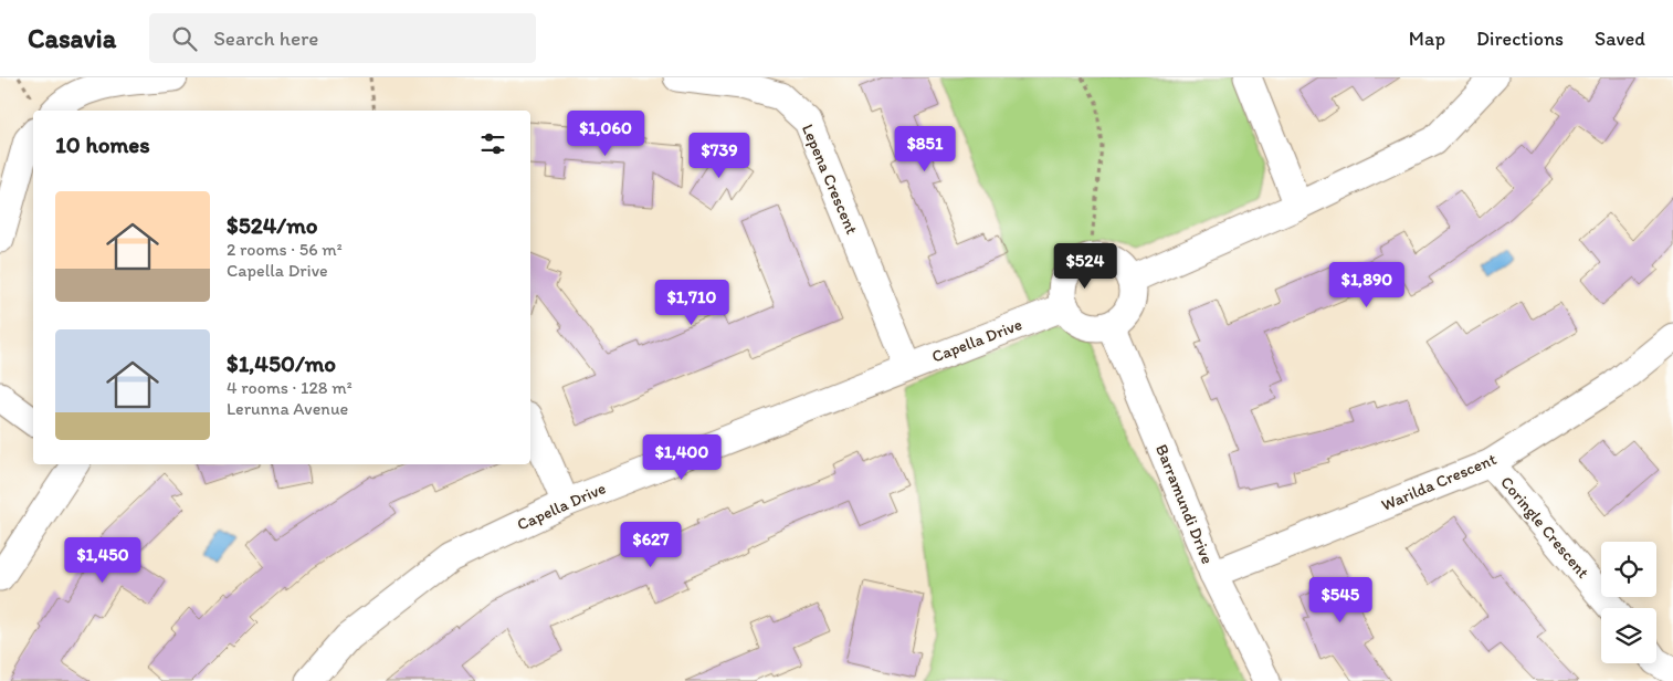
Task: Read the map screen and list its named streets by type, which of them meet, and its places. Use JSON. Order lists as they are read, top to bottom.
{
  "streets": {
    "street": [
      "Lepena Crescent",
      "Capella Drive",
      "Warilda Crescent",
      "Barramundi Drive",
      "Coringle Crescent"
    ]
  },
  "crossings": [
    ["Lepena Crescent", "Capella Drive"],
    ["Capella Drive", "Barramundi Drive"],
    ["Warilda Crescent", "Barramundi Drive"],
    ["Warilda Crescent", "Coringle Crescent"]
  ],
  "page": {
    "header": "Casavia",
    "search": "Search here",
    "nav": ["Map", "Directions", "Saved"],
    "price": [
      "$1,060",
      "$851",
      "$739",
      "$524",
      "$1,890",
      "$1,710",
      "$1,400",
      "$627",
      "$1,450",
      "$545"
    ],
    "heading": "10 homes",
    "list": [
      {
        "name": "$524/mo",
        "note": "2 rooms · 56 m² · Capella Drive"
      },
      {
        "name": "$1,450/mo",
        "note": "4 rooms · 128 m² · Lerunna Avenue"
      }
    ]
  }
}
